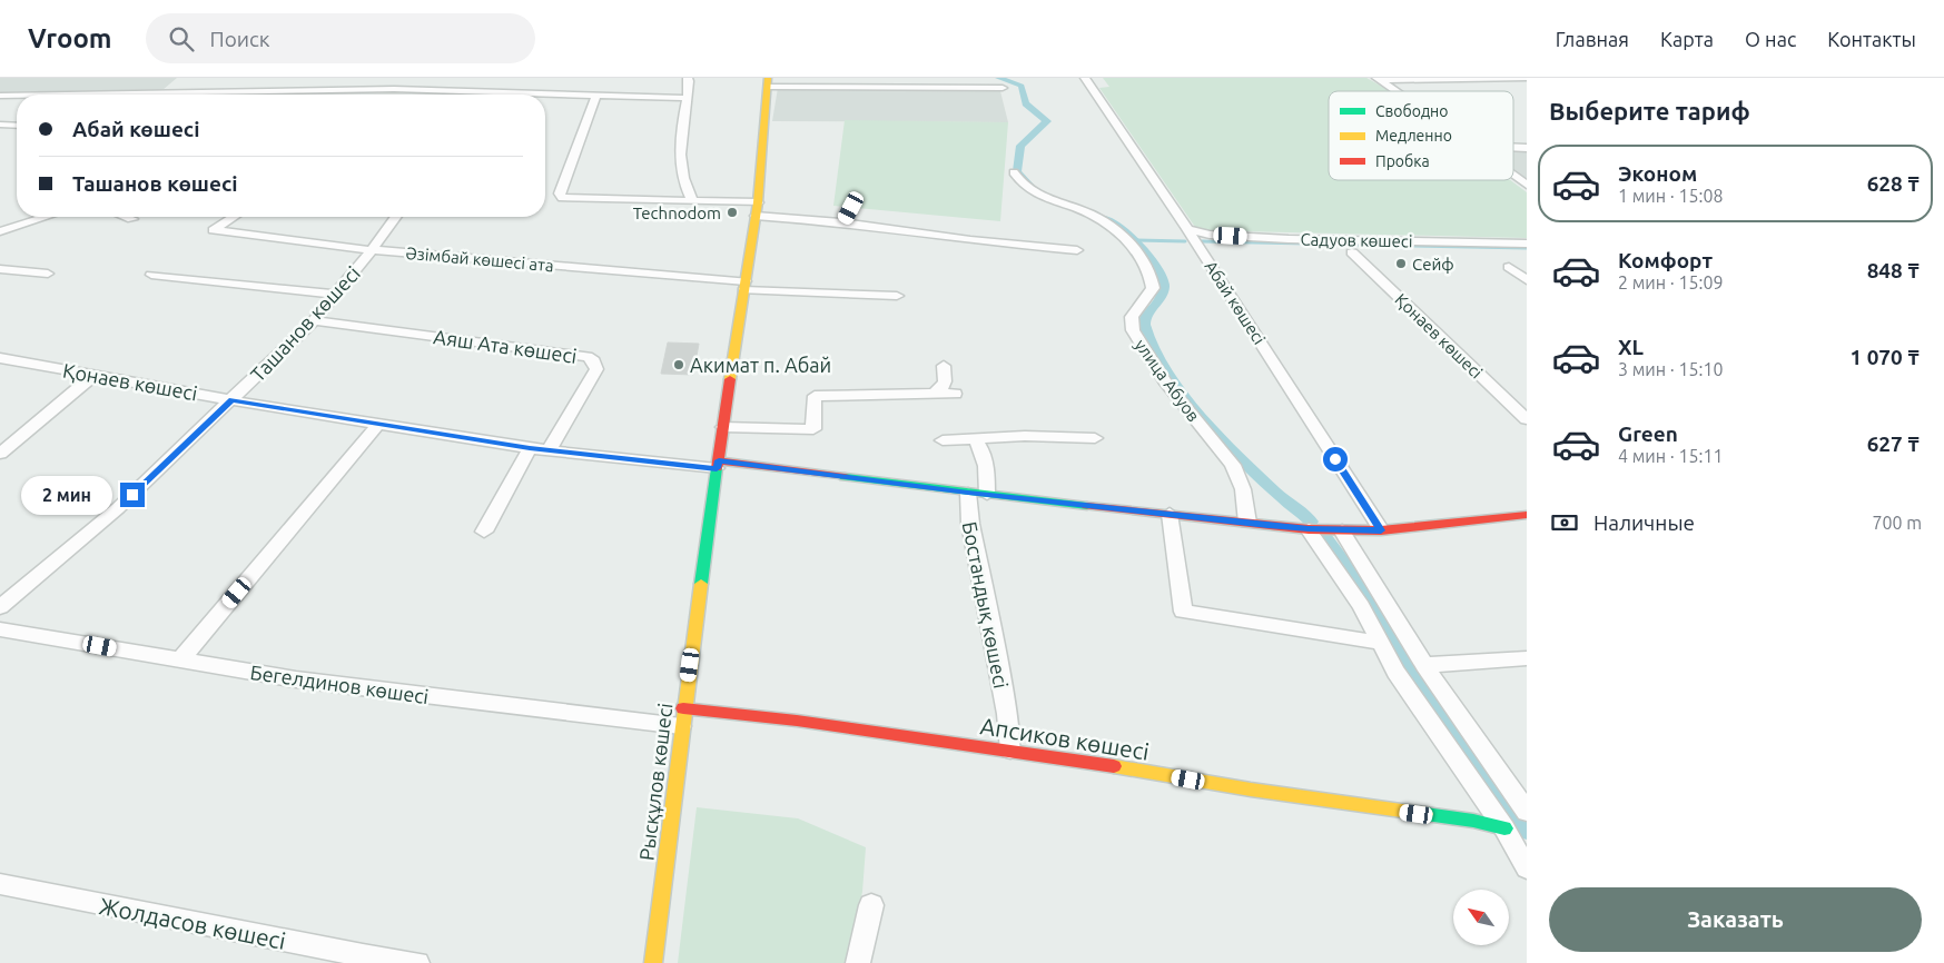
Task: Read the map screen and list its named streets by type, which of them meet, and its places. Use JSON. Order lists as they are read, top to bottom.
{
  "streets": {
    "main road": ["Қонаев көшесі", "Апсиков көшесі", "Рысқұлов көшесі"],
    "street": [
      "Садуов көшесі",
      "Әзімбай көшесі ата",
      "Абай көшесі",
      "Ташанов көшесі",
      "Аяш Ата көшесі",
      "улица Абуов",
      "Бостандық көшесі",
      "Бегелдинов көшесі",
      "Жолдасов көшесі"
    ]
  },
  "crossings": [
    ["Садуов көшесі", "Абай көшесі"],
    ["Әзімбай көшесі ата", "Ташанов көшесі"],
    ["Әзімбай көшесі ата", "Рысқұлов көшесі"],
    ["Абай көшесі", "Қонаев көшесі"],
    ["Ташанов көшесі", "Қонаев көшесі"],
    ["Ташанов көшесі", "Аяш Ата көшесі"],
    ["Қонаев көшесі", "Аяш Ата көшесі"],
    ["Қонаев көшесі", "улица Абуов"],
    ["Қонаев көшесі", "Бостандық көшесі"],
    ["Қонаев көшесі", "Рысқұлов көшесі"],
    ["Бостандық көшесі", "Апсиков көшесі"],
    ["Бегелдинов көшесі", "Апсиков көшесі"],
    ["Бегелдинов көшесі", "Рысқұлов көшесі"],
    ["Апсиков көшесі", "Рысқұлов көшесі"]
  ],
  "places": ["Technodom", "Сейф", "Акимат п. Абай"],
  "legend": ["Свободно", "Медленно", "Пробка"],
  "north": "top left",
  "page": {
    "header": "Vroom",
    "search": "Поиск",
    "nav": [
      "Главная",
      "Карта",
      "О нас",
      "Контакты"
    ],
    "heading": "Выберите тариф",
    "banner": ["Абай көшесі", "Ташанов көшесі"],
    "list": [
      {
        "name": "Эконом",
        "note": "1 мин · 15:08",
        "value": "628 ₸"
      },
      {
        "name": "Комфорт",
        "note": "2 мин · 15:09",
        "value": "848 ₸"
      },
      {
        "name": "XL",
        "note": "3 мин · 15:10",
        "value": "1 070 ₸"
      },
      {
        "name": "Green",
        "note": "4 мин · 15:11",
        "value": "627 ₸"
      }
    ],
    "bubble": "2 мин",
    "pay": ["Наличные", "700 m"],
    "buttons": "Заказать"
  }
}
